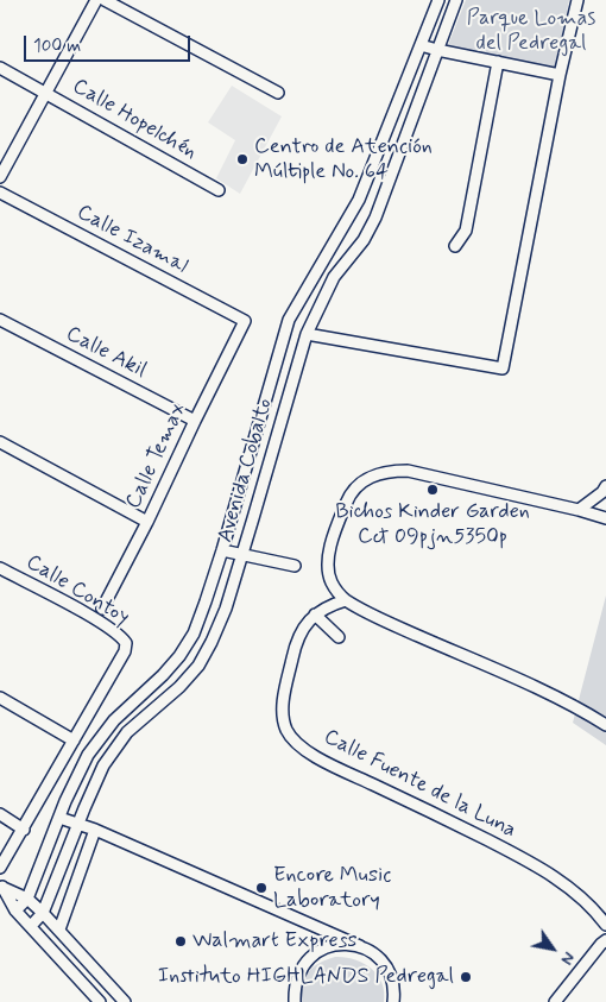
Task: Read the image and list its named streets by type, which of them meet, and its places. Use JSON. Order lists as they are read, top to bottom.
{
  "streets": {
    "street": [
      "Calle Hopelchén",
      "Calle Izamal",
      "Calle Akil",
      "Calle Temax",
      "Avenida Cobalto",
      "Calle Contoy",
      "Calle Fuente de la Luna"
    ]
  },
  "crossings": [
    ["Calle Izamal", "Calle Temax"],
    ["Calle Akil", "Calle Temax"]
  ],
  "parks": ["Parque Lomas del Pedregal"],
  "places": [
    "Centro de Atención Múltiple No. 64",
    "Bichos Kinder Garden Cct 09pjn5350p",
    "Encore Music Laboratory",
    "Walmart Express",
    "Instituto HIGHLANDS Pedregal"
  ],
  "scale_bar": "100 m",
  "north": "bottom right"
}
